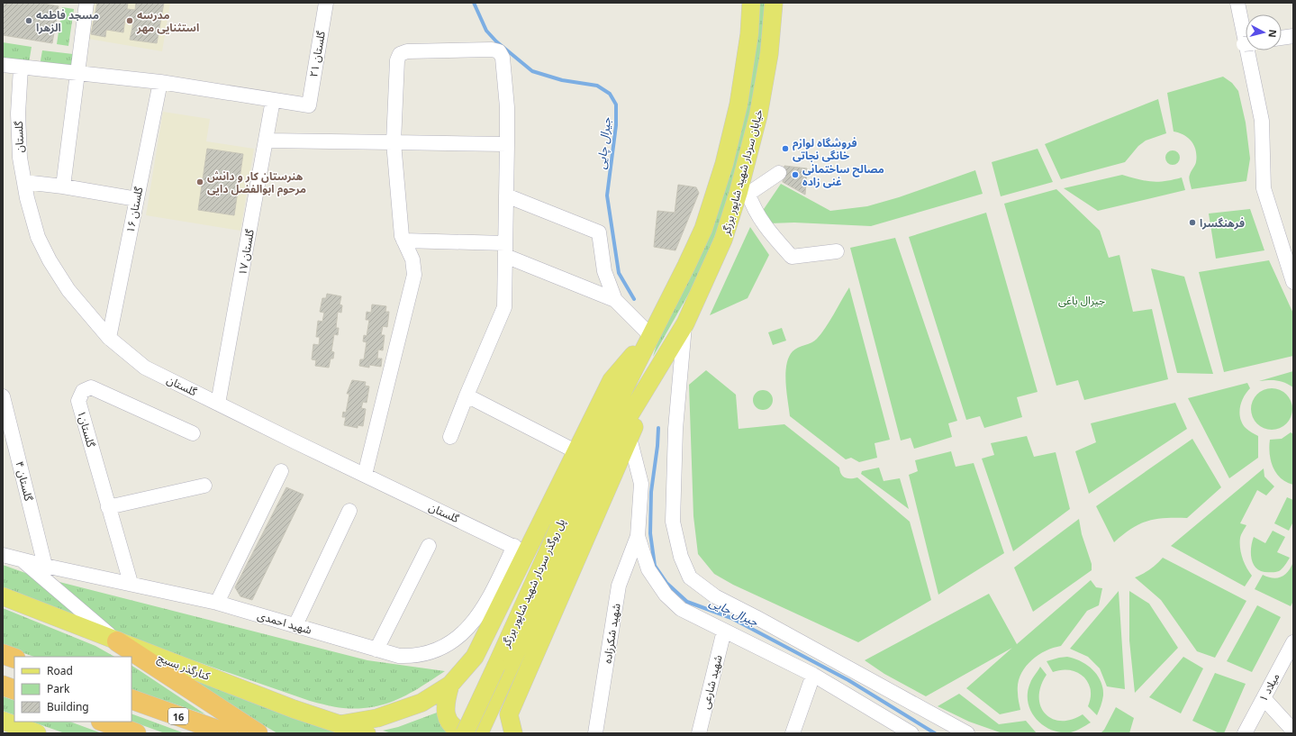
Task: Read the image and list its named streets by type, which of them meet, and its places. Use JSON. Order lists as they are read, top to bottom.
{
  "streets": {
    "highway": ["16"],
    "main road": ["خیابان سردار شهید شاپور برزگر", "پل روگذر سردار شهید شاپور برزگر", "کنارگذر بسیج"],
    "street": [
      "گلستان ۲۱",
      "گلستان",
      "گلستان ۱۶",
      "گلستان ۱۷",
      "گلستان۱",
      "گلستان ۴",
      "شهید احمدی",
      "شهید شکرزاده",
      "شهید شارعی",
      "میلاد ۱"
    ]
  },
  "crossings": [
    ["گلستان ۲۱", "گلستان ۱۷"],
    ["گلستان", "گلستان ۱۶"],
    ["گلستان", "گلستان ۱۷"],
    ["گلستان", "شهید احمدی"],
    ["گلستان۱", "شهید احمدی"],
    ["گلستان ۴", "شهید احمدی"]
  ],
  "water": ["جیرال چایی"],
  "parks": ["جیرال باغی"],
  "places": [
    "مسجد فاطمه الزهرا",
    "مدرسه استثنایی مهر",
    "فروشگاه لوازم خانگی نجاتی",
    "مصالح ساختمانی غنی زاده",
    "هنرستان کار و دانش مرحوم ابوالفضل دایی",
    "فرهنگسرا"
  ],
  "legend": ["Road", "Park", "Building"],
  "north": "right"
}
